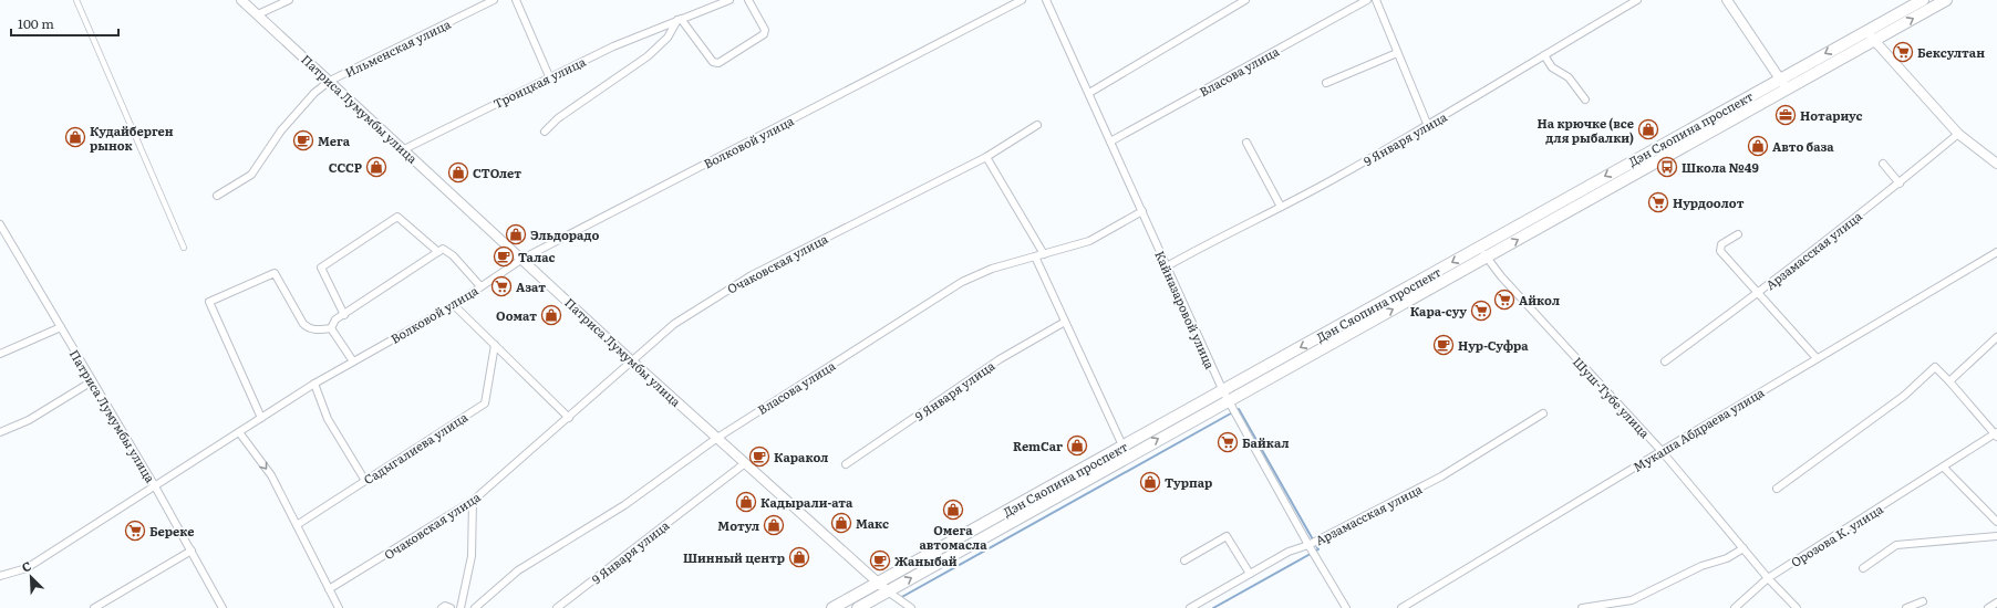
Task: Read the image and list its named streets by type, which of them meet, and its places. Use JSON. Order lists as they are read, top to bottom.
{
  "streets": {
    "main road": ["Дэн Сяопина проспект"],
    "street": [
      "Ильменская улица",
      "Власова улица",
      "Троицкая улица",
      "Патриса Лумумбы улица",
      "9 Января улица",
      "Волковой улица",
      "Арзамасская улица",
      "Очаковская улица",
      "Кайназаровой улица",
      "Шуш-Тубе улица",
      "Мукаша Абдраева улица",
      "Садыгалиева улица",
      "Орозова К. улица"
    ]
  },
  "crossings": [
    ["Ильменская улица", "Патриса Лумумбы улица"],
    ["Власова улица", "Патриса Лумумбы улица"],
    ["Власова улица", "Кайназаровой улица"],
    ["Троицкая улица", "Патриса Лумумбы улица"],
    ["Патриса Лумумбы улица", "Дэн Сяопина проспект"],
    ["Патриса Лумумбы улица", "9 Января улица"],
    ["Патриса Лумумбы улица", "Волковой улица"],
    ["Патриса Лумумбы улица", "Очаковская улица"],
    ["Дэн Сяопина проспект", "Кайназаровой улица"],
    ["Дэн Сяопина проспект", "Шуш-Тубе улица"],
    ["9 Января улица", "Кайназаровой улица"],
    ["Арзамасская улица", "Кайназаровой улица"],
    ["Шуш-Тубе улица", "Мукаша Абдраева улица"],
    ["Шуш-Тубе улица", "Орозова К. улица"]
  ],
  "places": {
    "supermarket": [
      "Бексултан",
      "Нурдоолот",
      "Азат",
      "Айкол",
      "Кара-суу",
      "Байкал",
      "Береке"
    ],
    "office": ["Нотариус"],
    "shop": [
      "На крючке (все для рыбалки)",
      "Кудайберген рынок",
      "Авто база",
      "СССР",
      "СТОлет",
      "Эльдорадо",
      "Оомат",
      "RemCar",
      "Турпар",
      "Кадырали-ата",
      "Омега автомасла",
      "Макс",
      "Мотул",
      "Шинный центр"
    ],
    "cafe": [
      "Мега",
      "Талас",
      "Нур-Суфра",
      "Каракол",
      "Жаныбай"
    ],
    "bus stop": ["Школа №49"]
  },
  "scale_bar": "100 m",
  "north": "top left"
}
